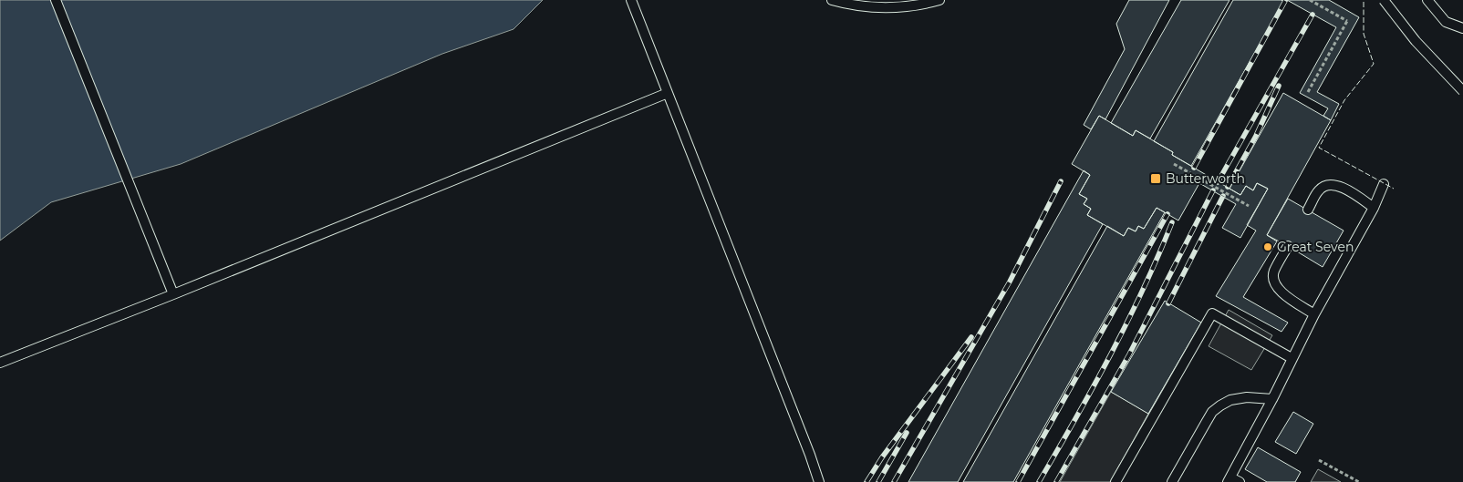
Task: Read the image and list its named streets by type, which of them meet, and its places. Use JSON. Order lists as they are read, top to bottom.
{
  "places": {
    "transit": ["Butterworth"],
    "other": ["Great Seven"]
  }
}
